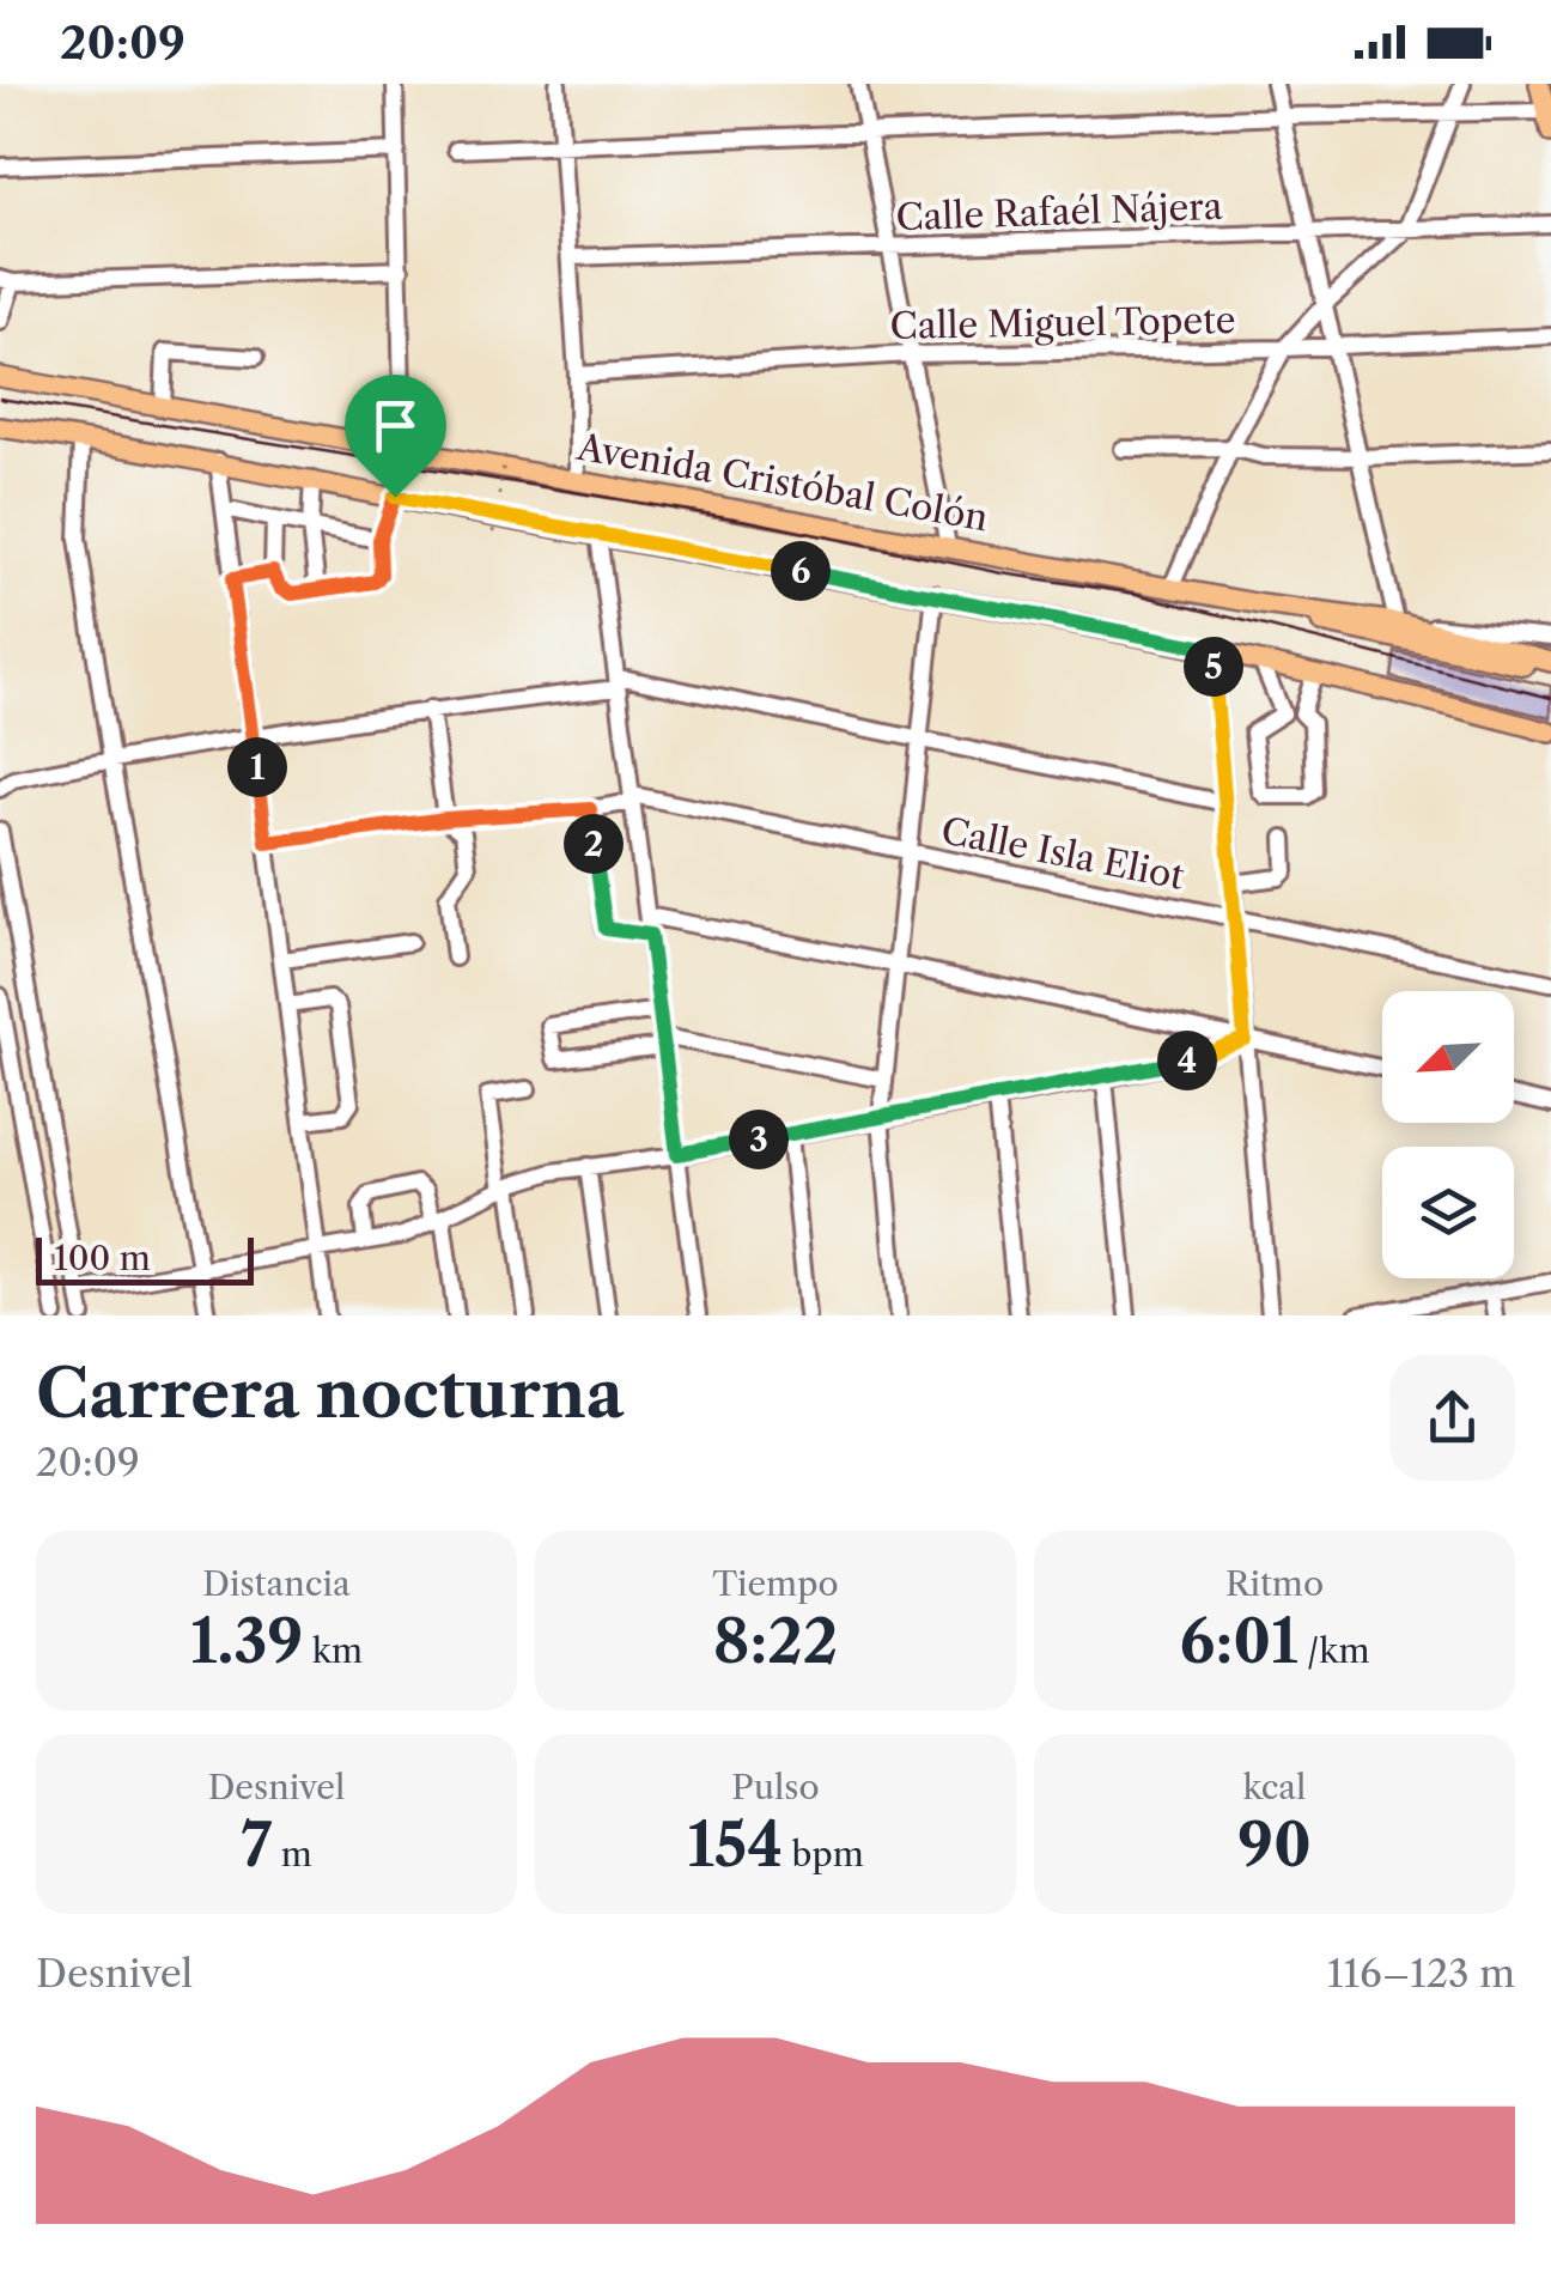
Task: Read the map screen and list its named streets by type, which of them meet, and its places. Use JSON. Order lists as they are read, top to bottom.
{
  "streets": {
    "main road": ["Avenida Cristóbal Colón"],
    "street": ["Calle Rafaél Nájera", "Calle Miguel Topete", "Calle Isla Eliot"]
  },
  "scale_bar": "100 m",
  "north": "bottom left",
  "page": {
    "status": "20:09",
    "pins": [
      "6",
      "5",
      "1",
      "2",
      "4",
      "3"
    ],
    "scale": "100 m",
    "heading": ["Carrera nocturna", "20:09"],
    "stats": [
      ["Distancia", "1.39 km"],
      ["Tiempo", "8:22"],
      ["Ritmo", "6:01 /km"],
      ["Desnivel", "7 m"],
      ["Pulso", "154 bpm"],
      ["kcal", "90"]
    ],
    "chart": ["Desnivel", "116–123 m"]
  }
}
